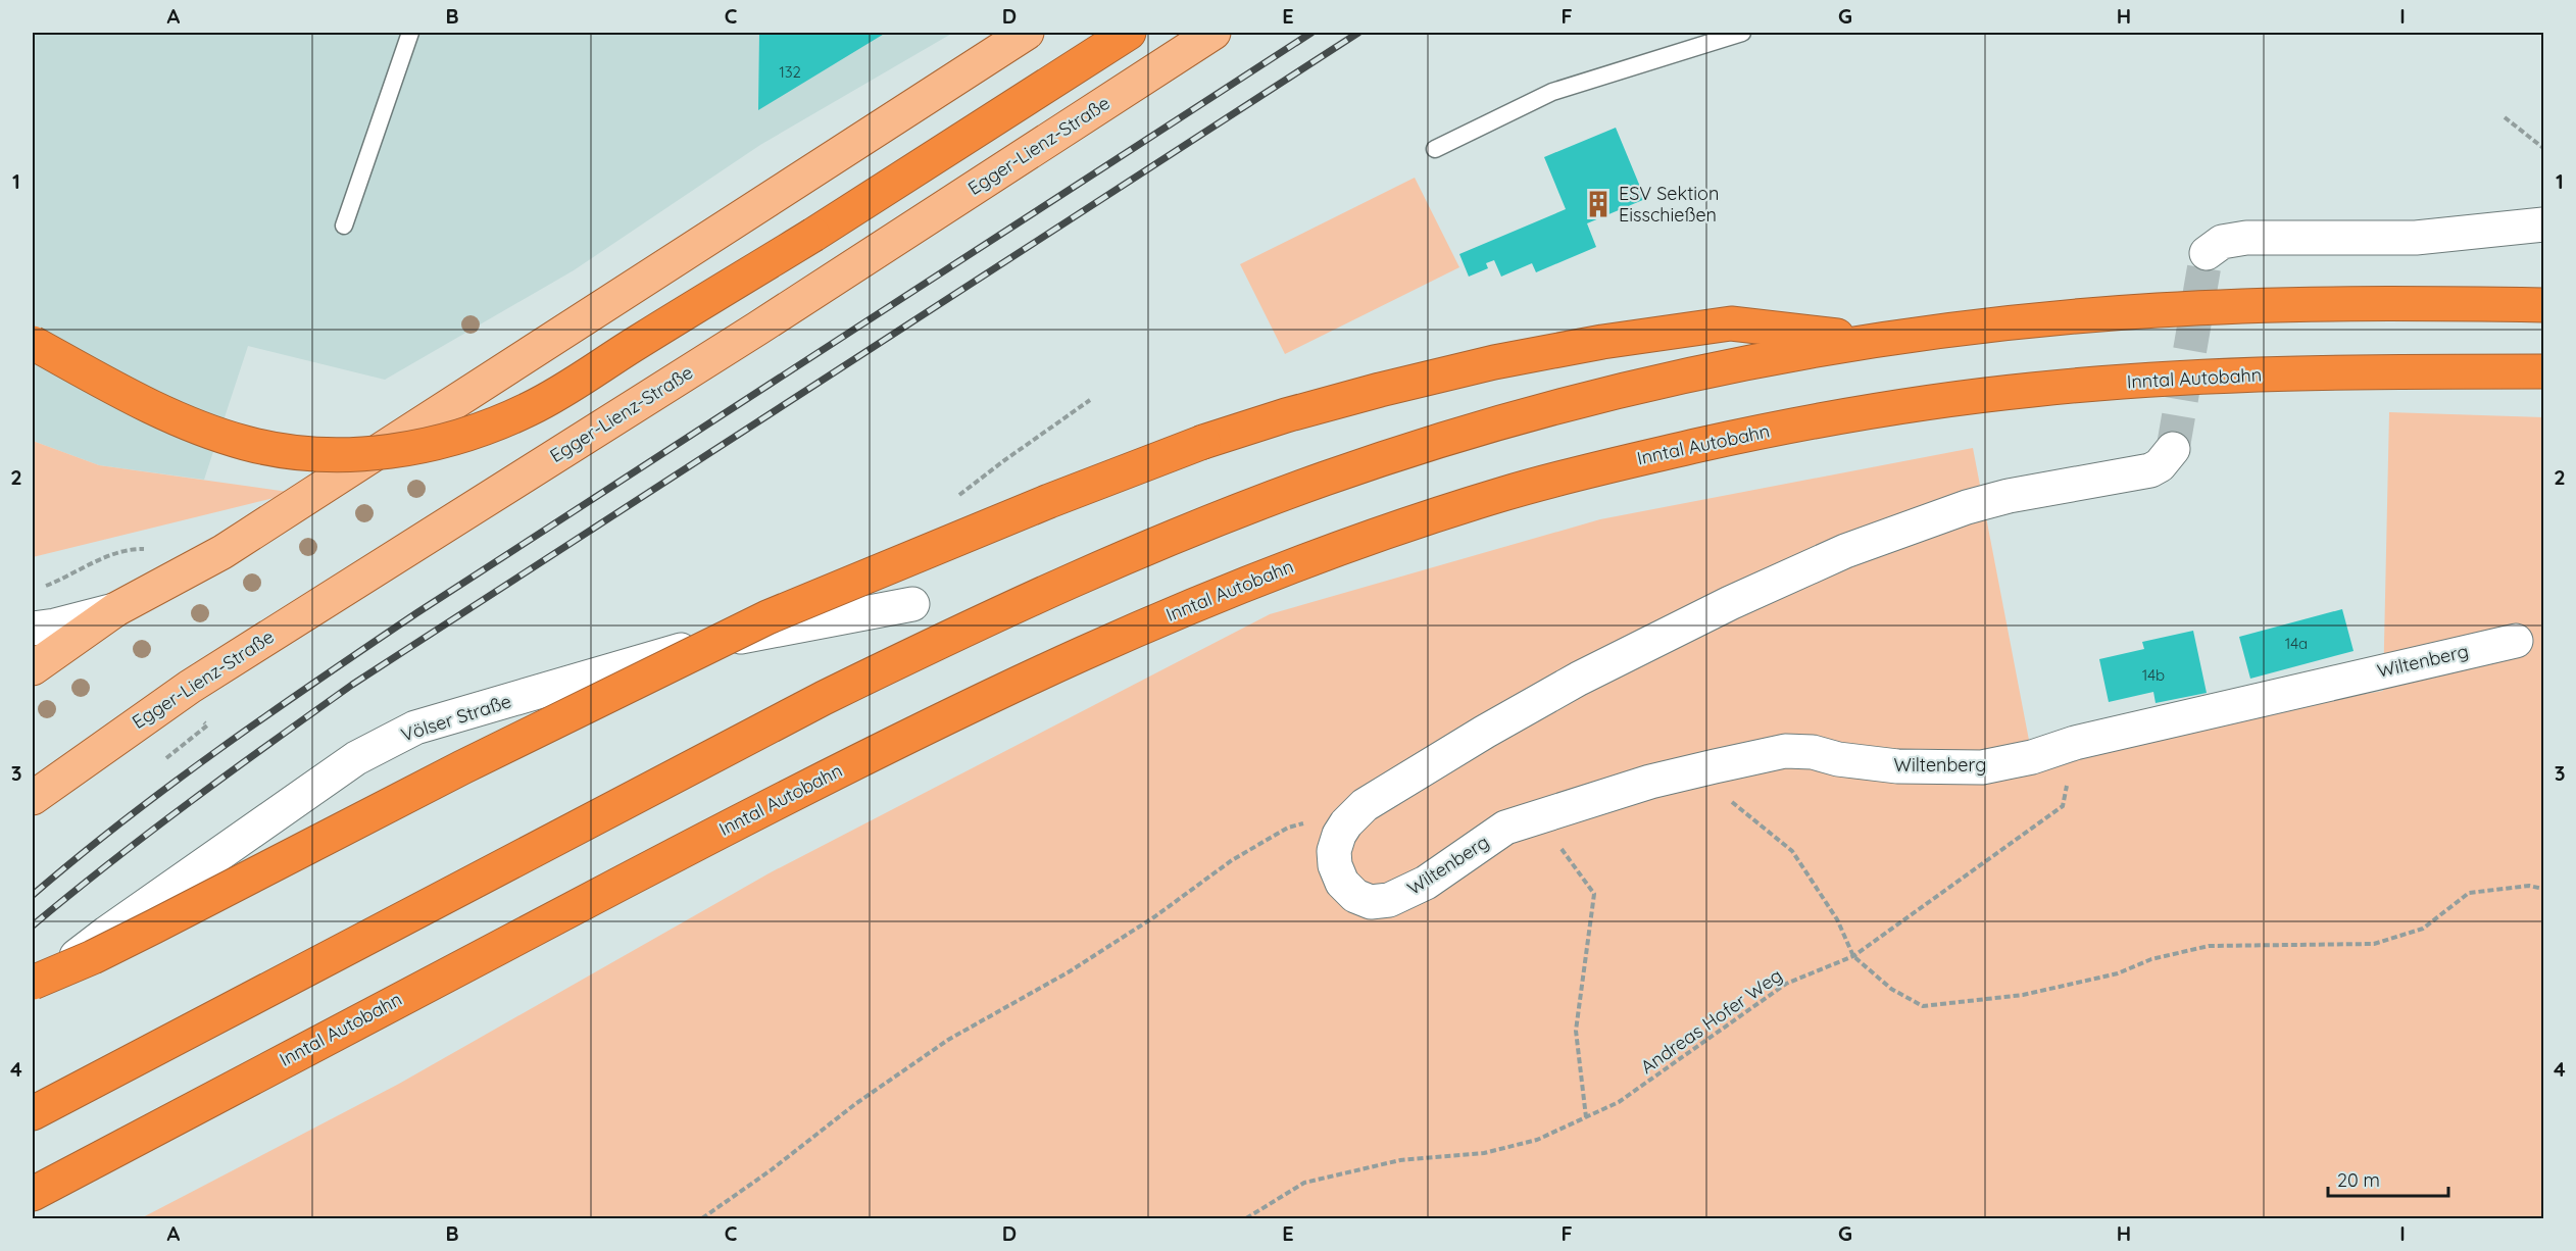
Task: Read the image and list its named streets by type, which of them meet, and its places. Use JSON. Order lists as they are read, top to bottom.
{
  "streets": {
    "highway": ["Inntal Autobahn"],
    "main road": ["Egger-Lienz-Straße"],
    "street": ["Wiltenberg", "Völser Straße"],
    "path": ["Andreas Hofer Weg"]
  },
  "crossings": [
    ["Wiltenberg", "Andreas Hofer Weg"]
  ],
  "places": {
    "building": ["ESV Sektion Eisschießen"]
  },
  "house_numbers": ["132", "14a", "14b"],
  "scale_bar": "20 m",
  "grid": {
    "columns": [
      "A",
      "B",
      "C",
      "D",
      "E",
      "F",
      "G",
      "H",
      "I"
    ],
    "rows": [
      "1",
      "2",
      "3",
      "4"
    ]
  }
}
